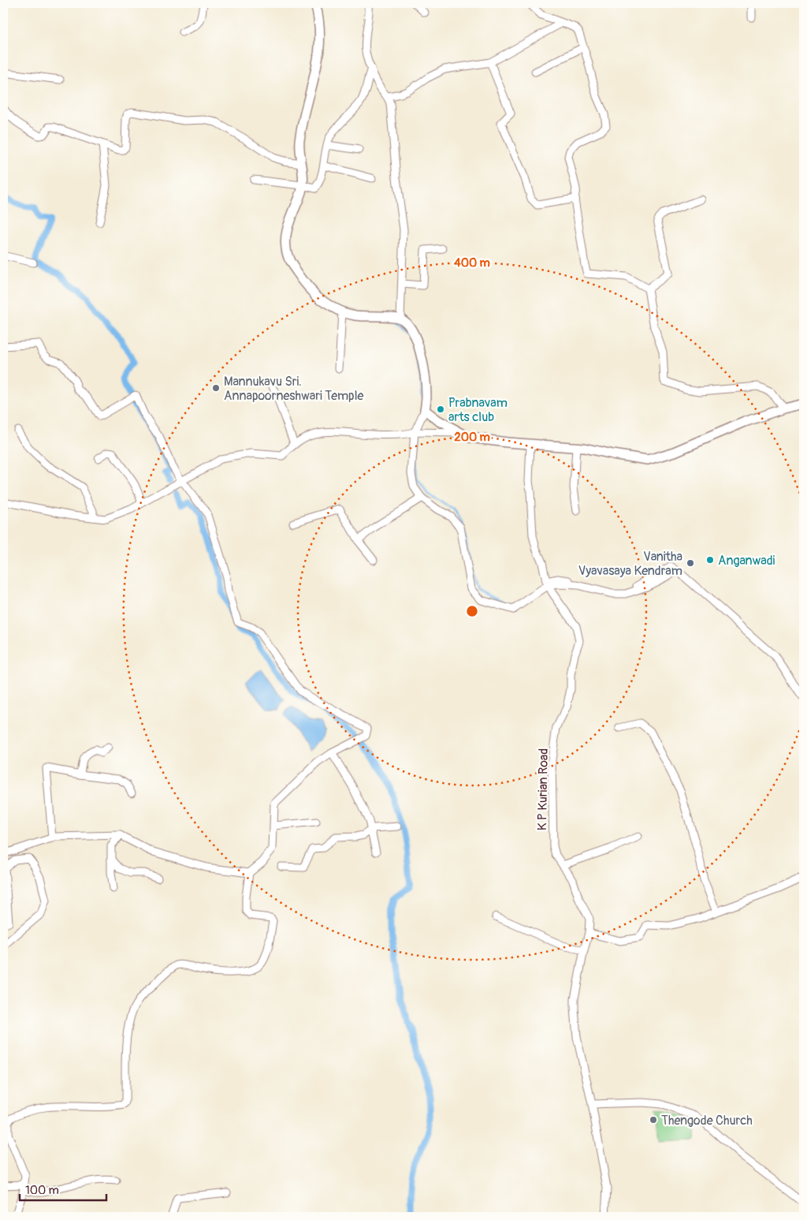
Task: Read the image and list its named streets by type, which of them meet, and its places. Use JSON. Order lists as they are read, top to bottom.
{
  "streets": {
    "street": ["K P Kurian Road"]
  },
  "places": [
    "Mannukavu Sri. Annapoorneshwari Temple",
    "Prabnavam arts club",
    "Anganwadi",
    "Vanitha Vyavasaya Kendram",
    "Thengode Church"
  ],
  "scale_bar": "100 m",
  "rings": ["400 m", "200 m"]
}
